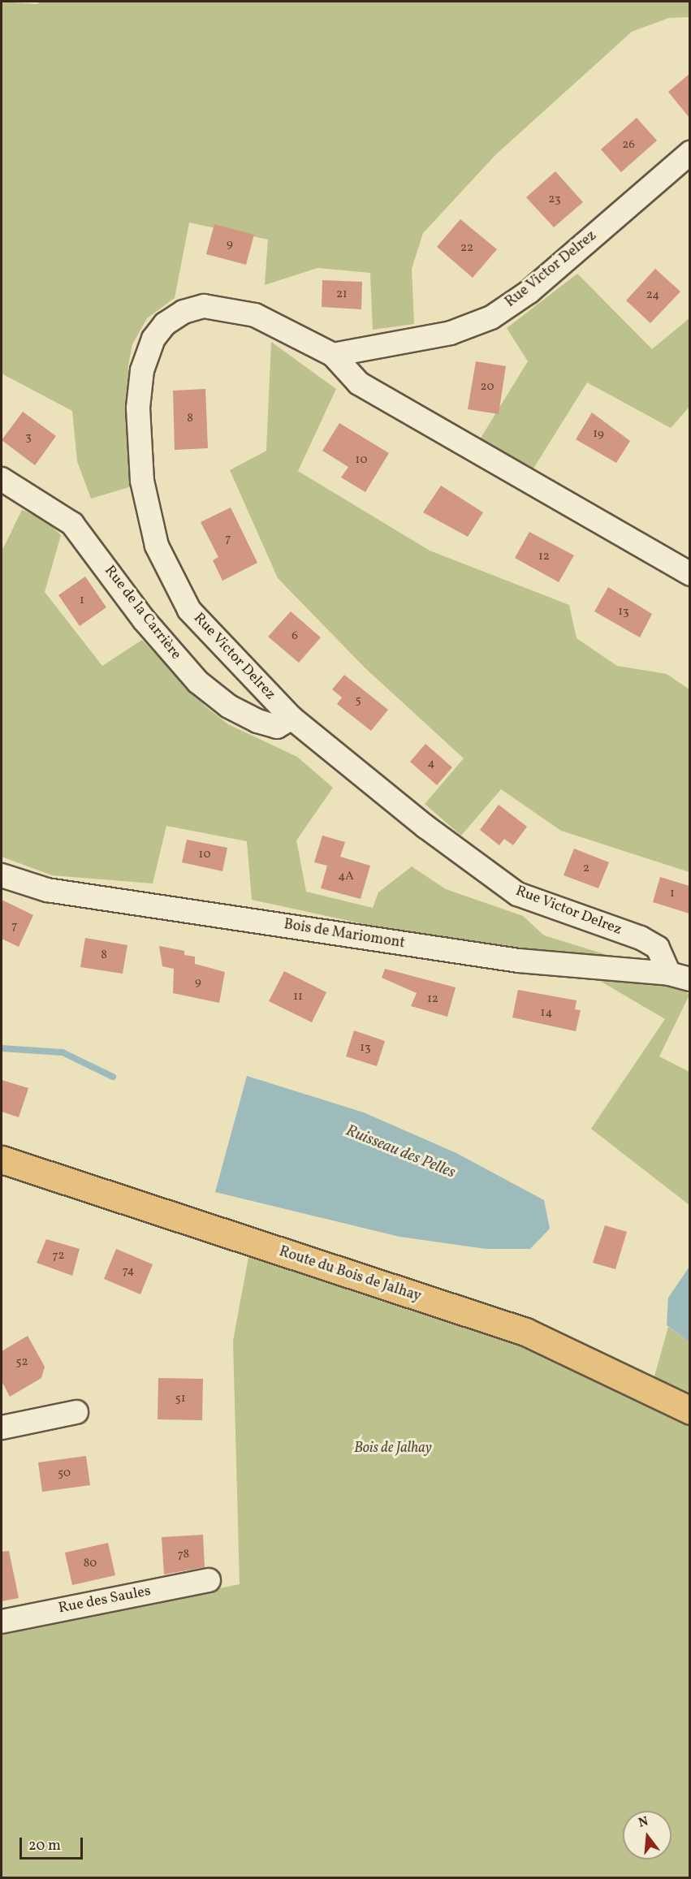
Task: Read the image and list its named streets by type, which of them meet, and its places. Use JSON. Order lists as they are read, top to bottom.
{
  "streets": {
    "main road": ["Route du Bois de Jalhay"],
    "street": [
      "Rue Victor Delrez",
      "Rue de la Carrière",
      "Bois de Mariomont",
      "Rue des Saules"
    ]
  },
  "crossings": [
    ["Rue Victor Delrez", "Rue de la Carrière"],
    ["Rue Victor Delrez", "Bois de Mariomont"]
  ],
  "water": ["Ruisseau des Pelles"],
  "parks": ["Bois de Jalhay"],
  "house_numbers": [
    "26",
    "23",
    "9",
    "22",
    "21",
    "24",
    "20",
    "8",
    "19",
    "3",
    "10",
    "7",
    "12",
    "1",
    "13",
    "6",
    "5",
    "4",
    "10",
    "2",
    "4A",
    "1",
    "7",
    "8",
    "9",
    "11",
    "12",
    "14",
    "13",
    "72",
    "74",
    "52",
    "51",
    "50",
    "78",
    "80"
  ],
  "scale_bar": "20 m",
  "north": "top"
}
